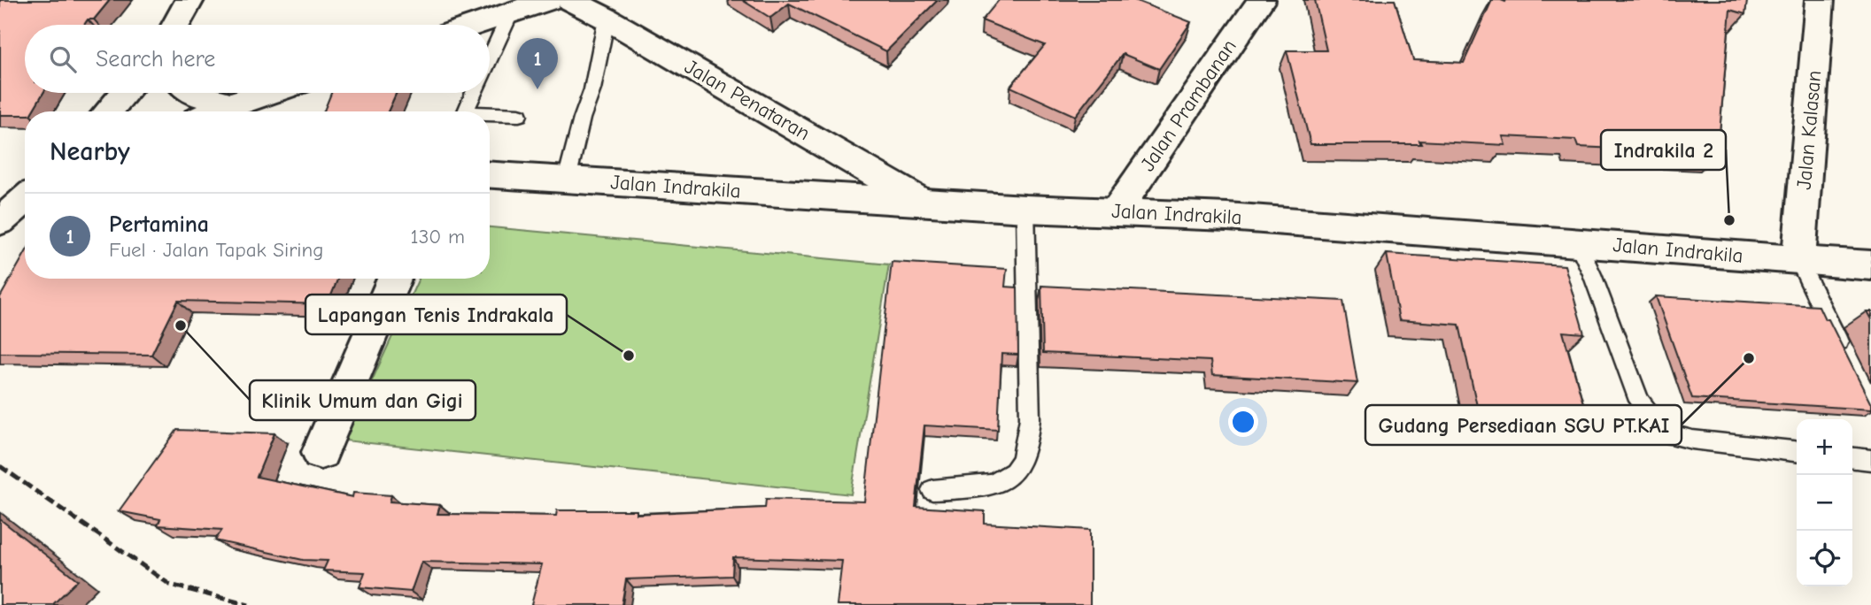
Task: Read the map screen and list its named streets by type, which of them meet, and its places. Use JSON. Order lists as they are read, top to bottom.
{
  "streets": {
    "street": [
      "Jalan Penataran",
      "Jalan Prambanan",
      "Jalan Kalasan",
      "Jalan Indrakila"
    ]
  },
  "crossings": [
    ["Jalan Penataran", "Jalan Indrakila"],
    ["Jalan Prambanan", "Jalan Indrakila"],
    ["Jalan Kalasan", "Jalan Indrakila"]
  ],
  "places": [
    "Indrakila 2",
    "Klinik Umum dan Gigi",
    "Lapangan Tenis Indrakala",
    "Gudang Persediaan SGU PT.KAI"
  ],
  "page": {
    "search": "Search here",
    "pins": "1",
    "heading": "Nearby",
    "list": [
      {
        "mark": "1",
        "name": "Pertamina",
        "note": "Fuel · Jalan Tapak Siring",
        "value": "130 m"
      }
    ],
    "map_buttons": ["+", "−"]
  }
}
